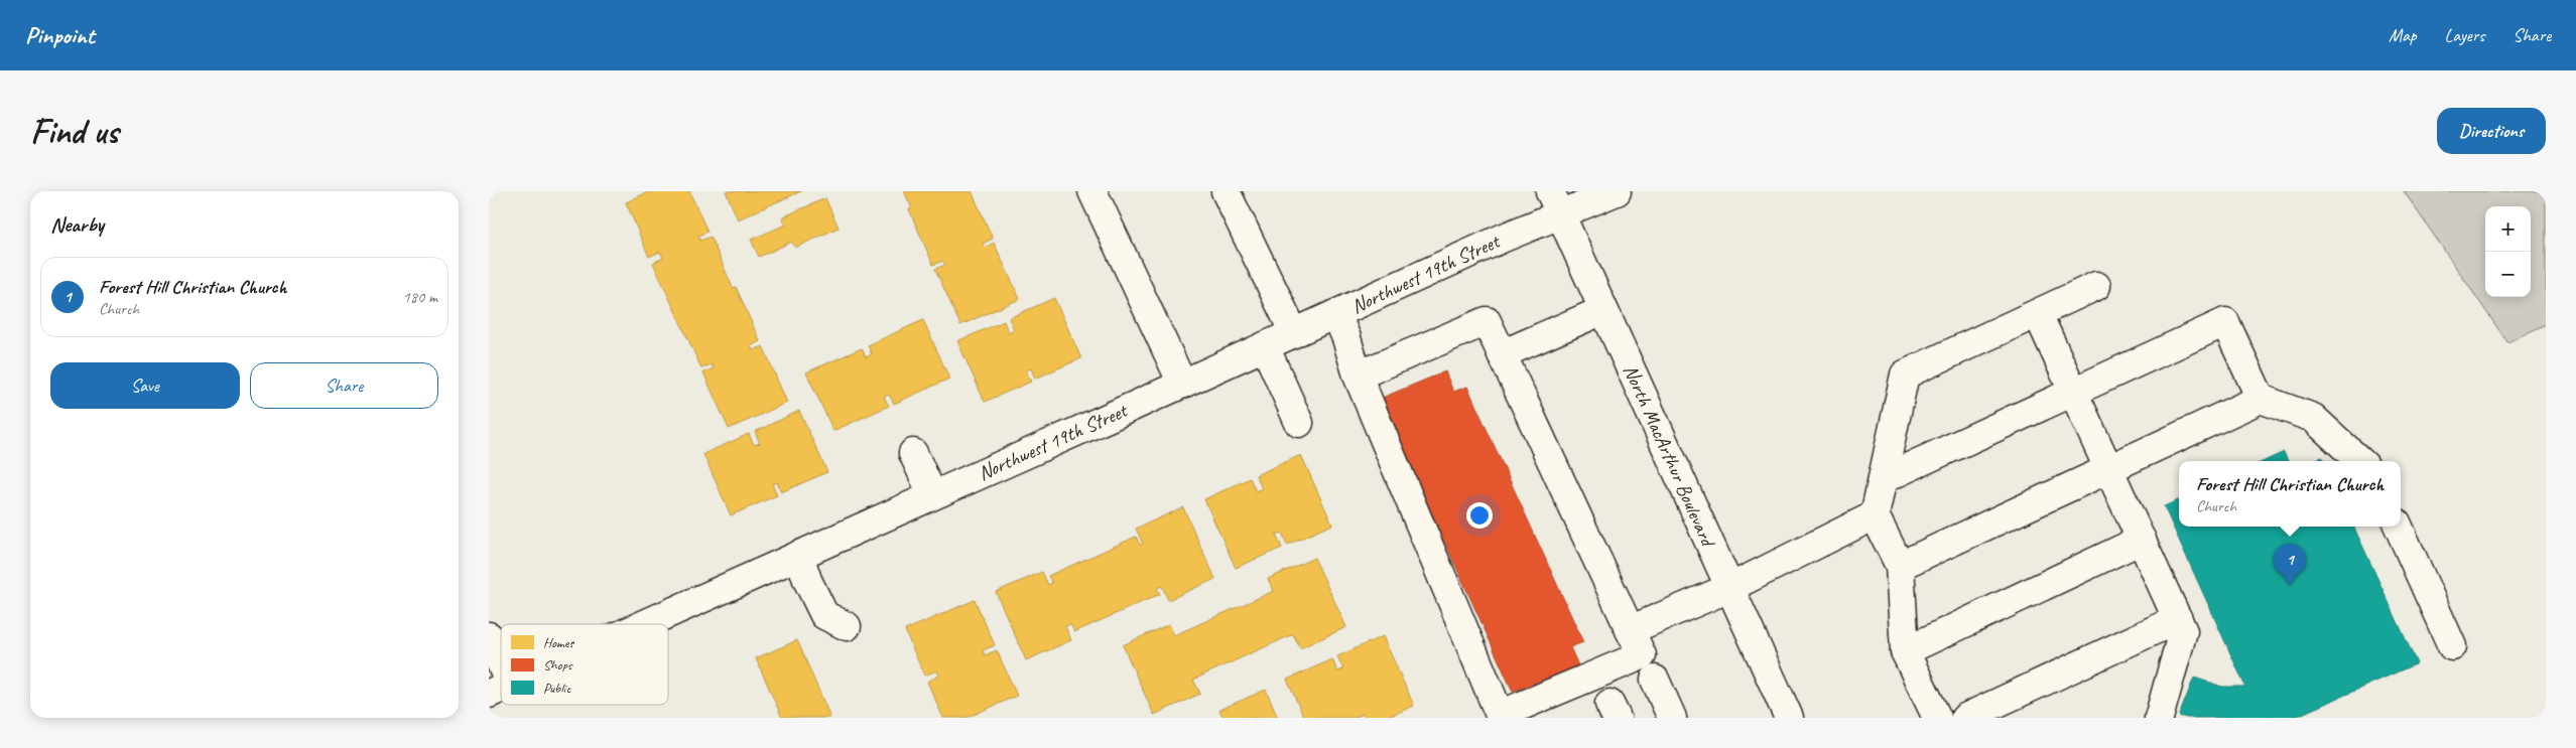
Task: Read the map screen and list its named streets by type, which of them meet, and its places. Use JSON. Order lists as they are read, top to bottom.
{
  "streets": {
    "street": ["Northwest 19th Street", "North MacArthur Boulevard"]
  },
  "crossings": [
    ["Northwest 19th Street", "North MacArthur Boulevard"]
  ],
  "legend": ["Homes", "Shops", "Public"],
  "page": {
    "header": "Pinpoint",
    "nav": ["Map", "Layers", "Share"],
    "buttons": [
      "Directions",
      ["Save", "Share"]
    ],
    "title": "Find us",
    "heading": "Nearby",
    "map_buttons": ["+", "−"],
    "list": [
      {
        "mark": "1",
        "name": "Forest Hill Christian Church",
        "note": "Church",
        "value": "180 m"
      }
    ],
    "popup": ["Forest Hill Christian Church", "Church"],
    "pins": "1"
  }
}
